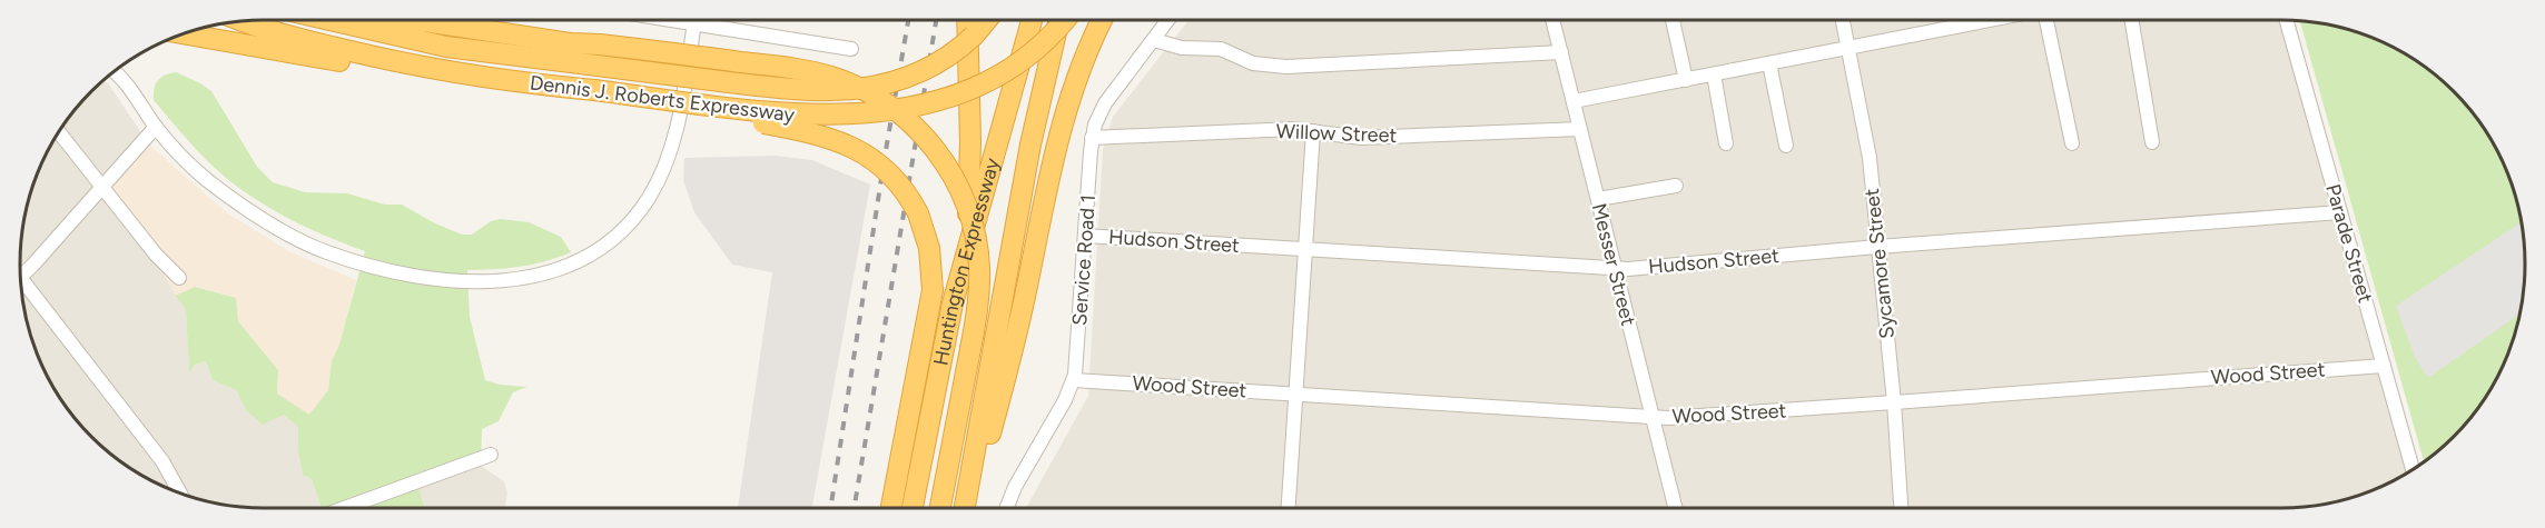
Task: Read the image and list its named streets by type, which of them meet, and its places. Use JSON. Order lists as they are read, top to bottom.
{
  "streets": {
    "highway": ["Dennis J. Roberts Expressway", "Huntington Expressway"],
    "street": [
      "Willow Street",
      "Hudson Street",
      "Parade Street",
      "Service Road 1",
      "Sycamore Street",
      "Messer Street",
      "Wood Street"
    ]
  },
  "crossings": [
    ["Willow Street", "Service Road 1"],
    ["Willow Street", "Messer Street"],
    ["Hudson Street", "Parade Street"],
    ["Hudson Street", "Service Road 1"],
    ["Hudson Street", "Sycamore Street"],
    ["Hudson Street", "Messer Street"],
    ["Parade Street", "Wood Street"],
    ["Service Road 1", "Wood Street"],
    ["Sycamore Street", "Wood Street"],
    ["Messer Street", "Wood Street"]
  ]
}
